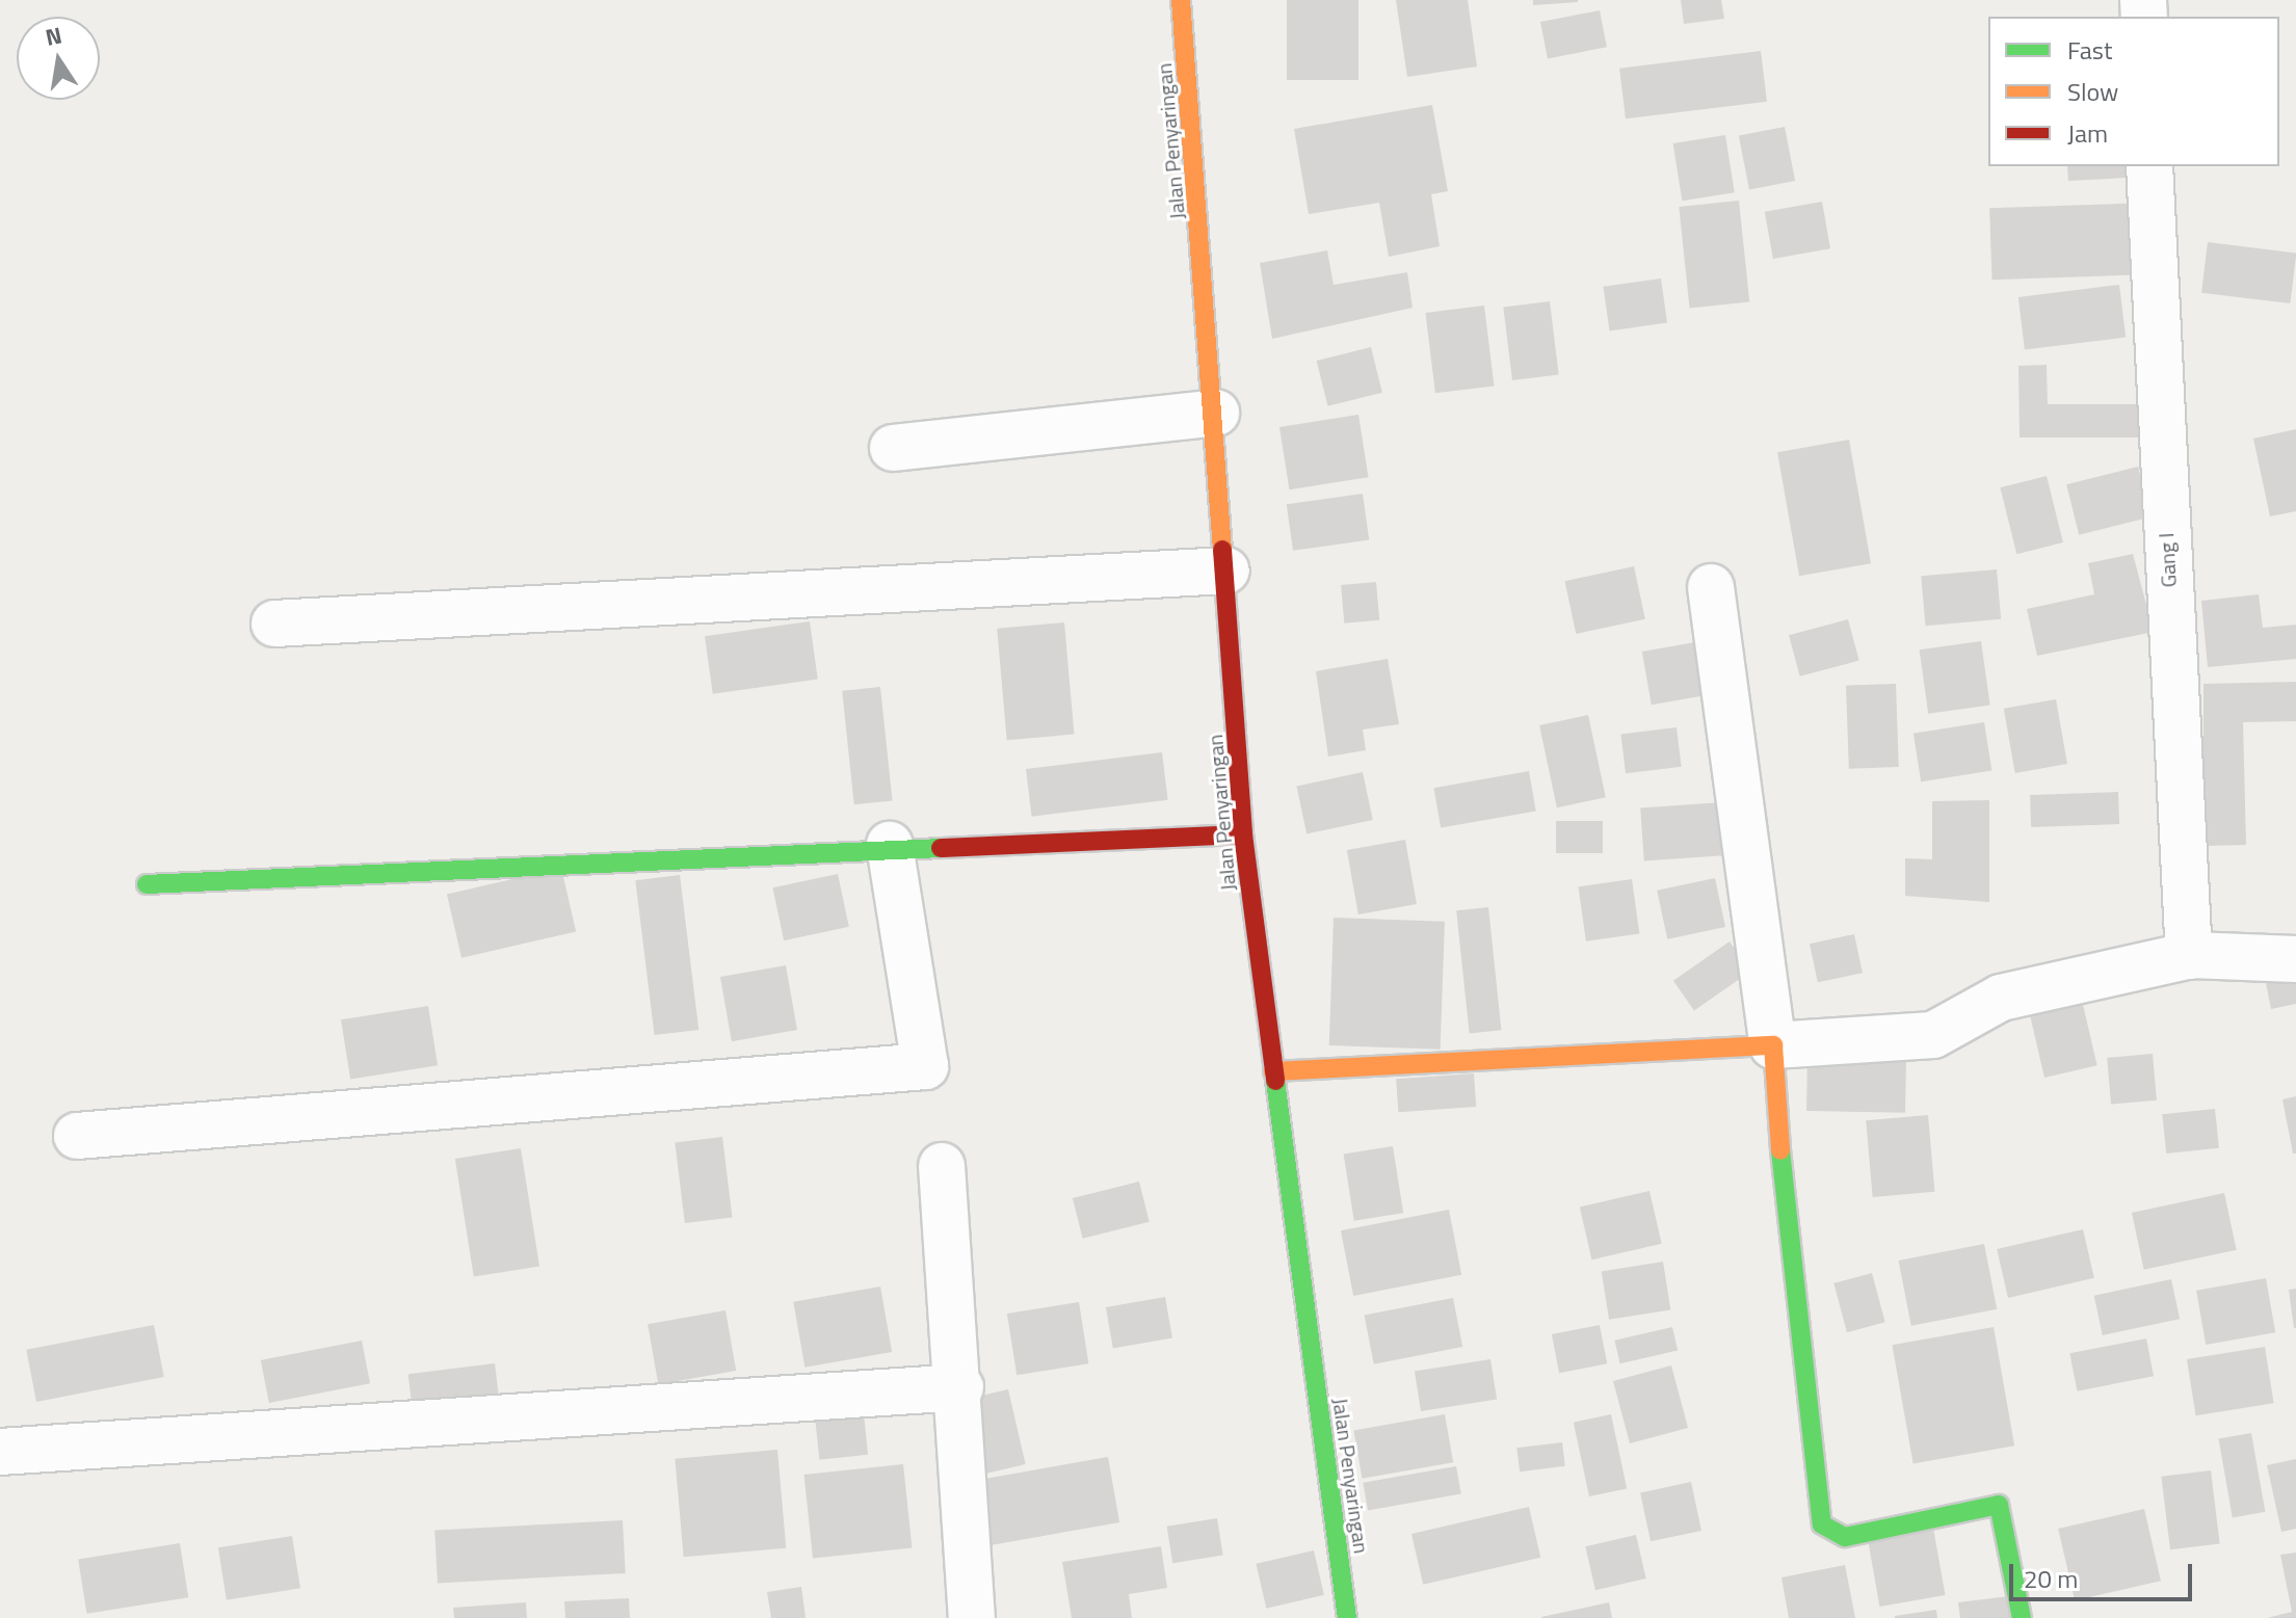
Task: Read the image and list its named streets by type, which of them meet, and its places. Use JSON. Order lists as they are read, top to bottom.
{
  "streets": {
    "street": ["Jalan Penyaringan", "Gang I"]
  },
  "legend": ["Fast", "Slow", "Jam"],
  "scale_bar": "20 m",
  "north": "top"
}
